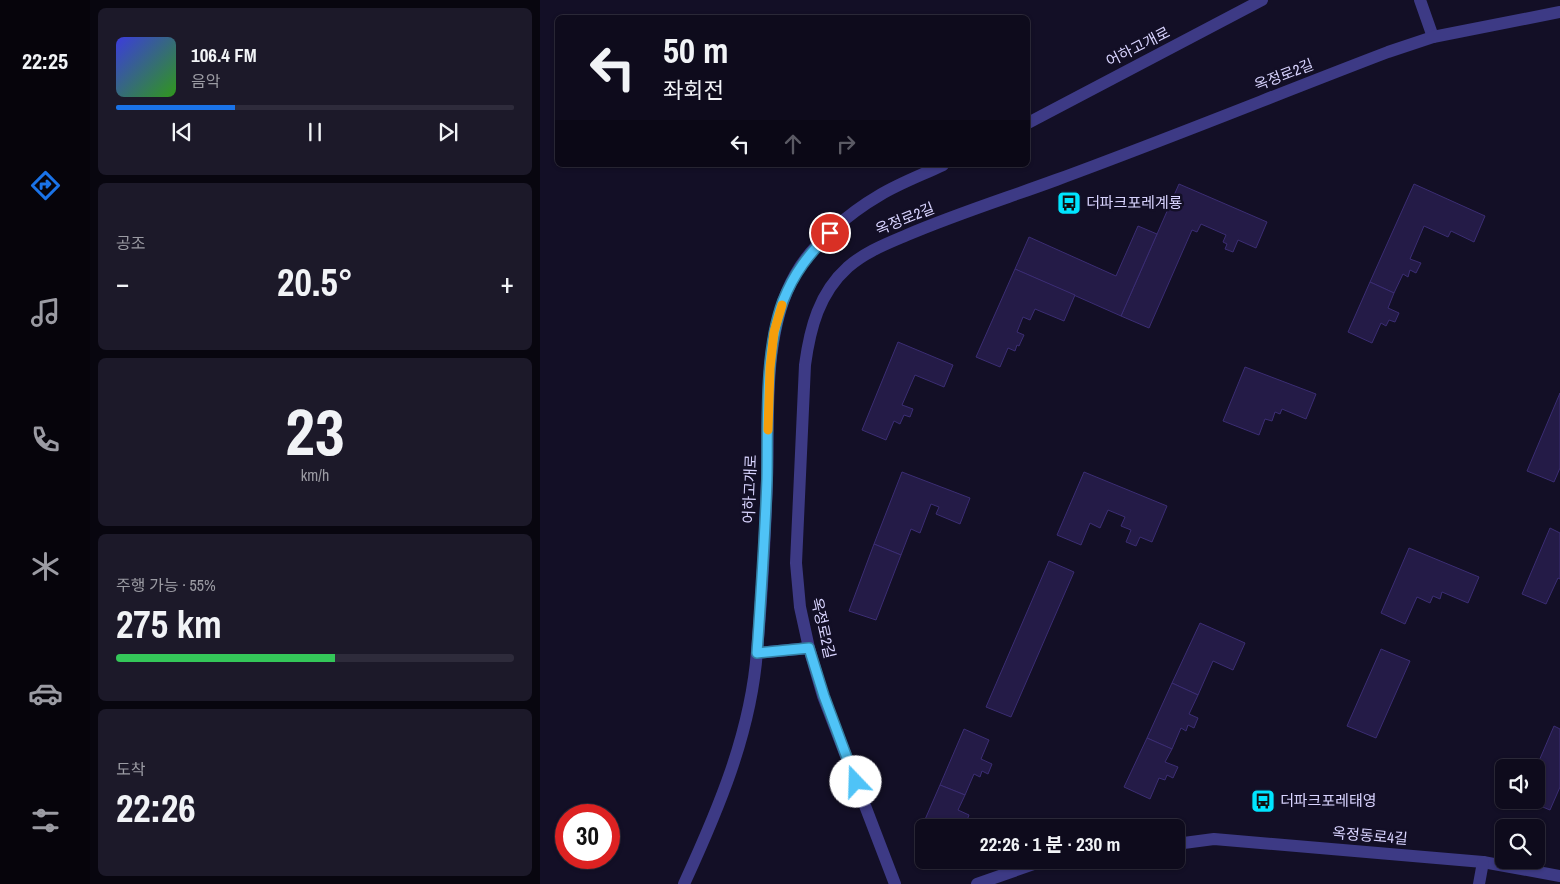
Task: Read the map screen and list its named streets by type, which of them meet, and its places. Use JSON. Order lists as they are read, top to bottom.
{
  "streets": {
    "street": ["어하고개로", "옥정로2길", "옥정동로4길"]
  },
  "places": {
    "bus stop": ["더파크포레계룡", "더파크포레태영"]
  },
  "page": {
    "tabs": "22:25",
    "turn": ["50 m", "좌회전"],
    "song": ["106.4 FM", "음악"],
    "tile": [
      "공조",
      ["23", "km/h"],
      ["주행 가능 · 55%", "275 km"],
      ["도착", "22:26"]
    ],
    "heat": ["−", "20.5°", "+"],
    "limit": "30",
    "trip": "22:26 · 1 분 · 230 m"
  }
}
